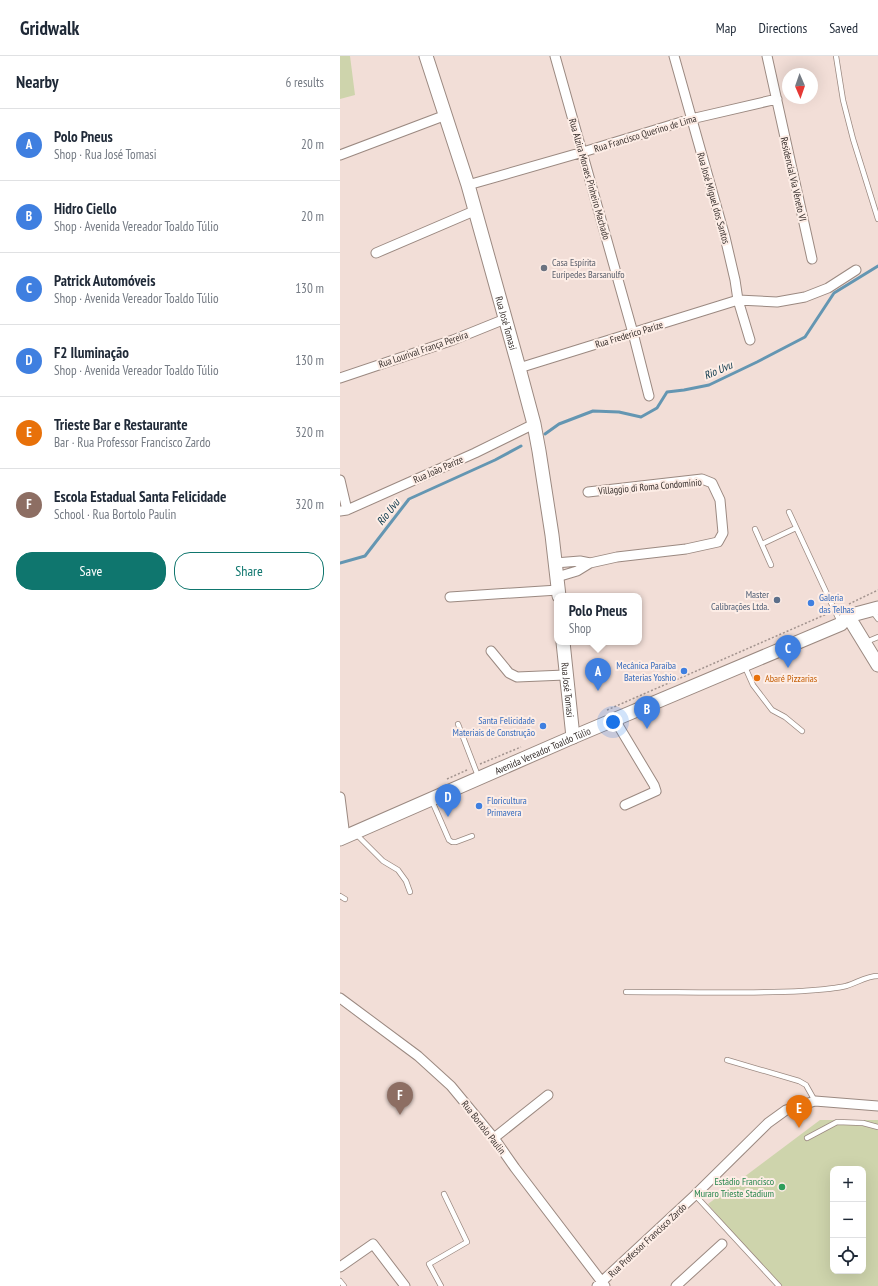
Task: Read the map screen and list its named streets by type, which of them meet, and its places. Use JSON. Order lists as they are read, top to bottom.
{
  "streets": {
    "street": [
      "Rua Francisco Querino de Lima",
      "Rua Alzira Moraes Pinheiro Machado",
      "Residencial Via Vêneto VI",
      "Rua José Miguel dos Santos",
      "Rua José Tomasi",
      "Rua Frederico Parize",
      "Rua Lourival França Pereira",
      "Rua João Parize",
      "Villaggio di Roma Condomínio",
      "Avenida Vereador Toaldo Túlio",
      "Rua Bortolo Paulin",
      "Rua Professor Francisco Zardo"
    ]
  },
  "crossings": [
    ["Rua Francisco Querino de Lima", "Rua Alzira Moraes Pinheiro Machado"],
    ["Rua Francisco Querino de Lima", "Residencial Via Vêneto VI"],
    ["Rua Francisco Querino de Lima", "Rua José Miguel dos Santos"],
    ["Rua Francisco Querino de Lima", "Rua José Tomasi"],
    ["Rua Alzira Moraes Pinheiro Machado", "Rua Frederico Parize"],
    ["Rua José Miguel dos Santos", "Rua Frederico Parize"],
    ["Rua José Tomasi", "Rua Frederico Parize"],
    ["Rua José Tomasi", "Rua Lourival França Pereira"],
    ["Rua José Tomasi", "Rua João Parize"],
    ["Rua José Tomasi", "Villaggio di Roma Condomínio"],
    ["Rua José Tomasi", "Avenida Vereador Toaldo Túlio"],
    ["Rua Bortolo Paulin", "Rua Professor Francisco Zardo"]
  ],
  "water": ["Rio Uvu"],
  "places": [
    "Casa Espírita Eurípedes Barsanulfo",
    "Master Calibrações Ltda.",
    "Galeria das Telhas",
    "Mecânica Paraíba Baterias Yoshio",
    "Abaré Pizzarias",
    "Santa Felicidade Materiais de Construção",
    "Floricultura Primavera",
    "Estádio Francisco Muraro Trieste Stadium"
  ],
  "north": "bottom",
  "page": {
    "header": "Gridwalk",
    "nav": ["Map", "Directions", "Saved"],
    "heading": ["Nearby", "6 results"],
    "list": [
      {
        "mark": "A",
        "name": "Polo Pneus",
        "note": "Shop · Rua José Tomasi",
        "value": "20 m"
      },
      {
        "mark": "B",
        "name": "Hidro Ciello",
        "note": "Shop · Avenida Vereador Toaldo Túlio",
        "value": "20 m"
      },
      {
        "mark": "C",
        "name": "Patrick Automóveis",
        "note": "Shop · Avenida Vereador Toaldo Túlio",
        "value": "130 m"
      },
      {
        "mark": "D",
        "name": "F2 Iluminação",
        "note": "Shop · Avenida Vereador Toaldo Túlio",
        "value": "130 m"
      },
      {
        "mark": "E",
        "name": "Trieste Bar e Restaurante",
        "note": "Bar · Rua Professor Francisco Zardo",
        "value": "320 m"
      },
      {
        "mark": "F",
        "name": "Escola Estadual Santa Felicidade",
        "note": "School · Rua Bortolo Paulin",
        "value": "320 m"
      }
    ],
    "buttons": ["Save", "Share"],
    "popup": ["Polo Pneus", "Shop"],
    "pins": [
      "C",
      "A",
      "B",
      "D",
      "F",
      "E"
    ],
    "map_buttons": ["+", "−"]
  }
}
